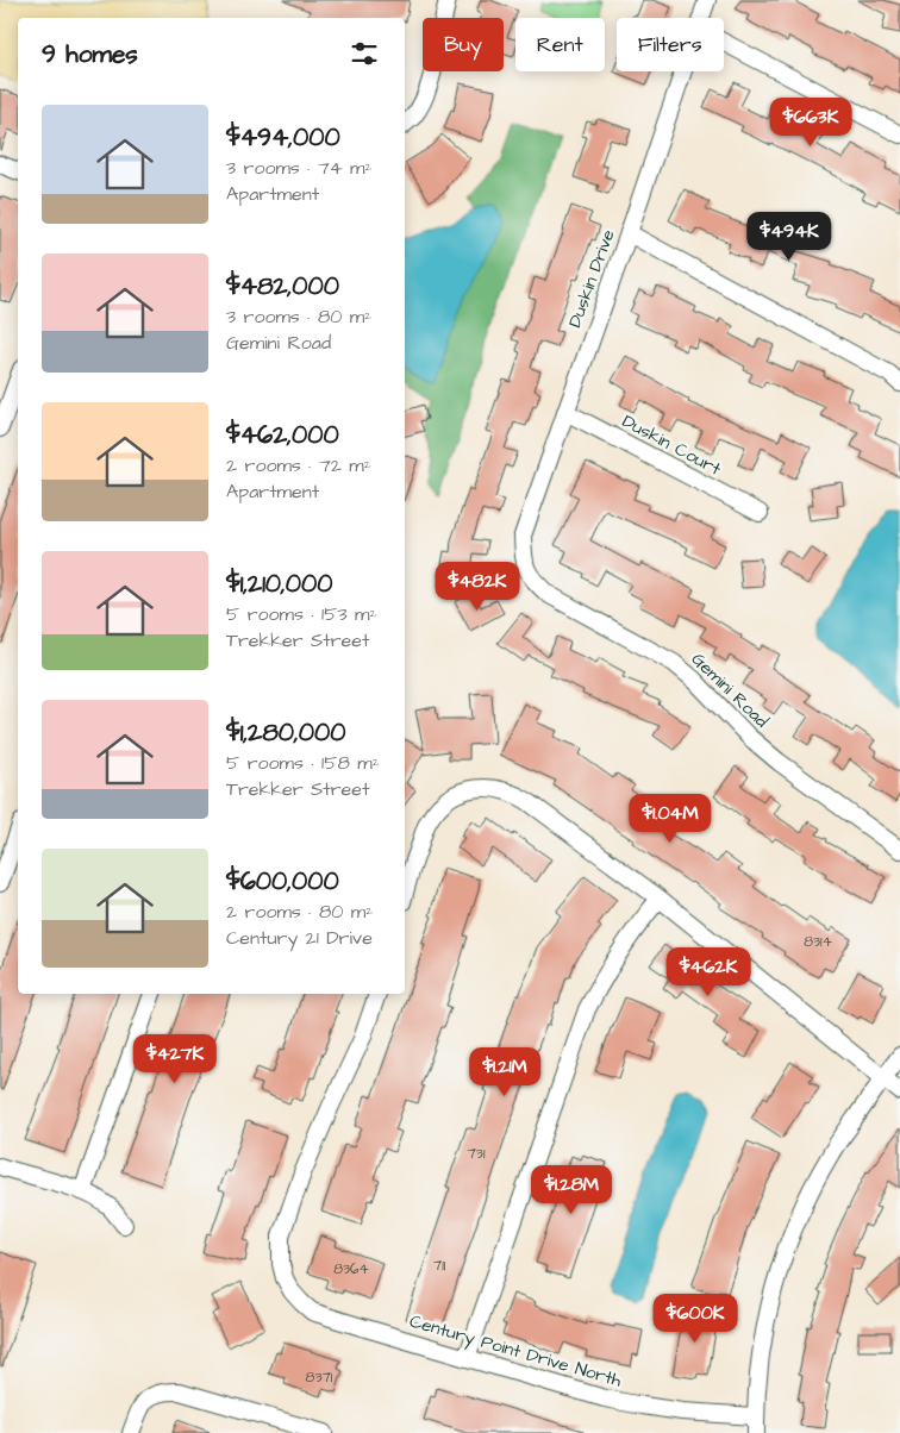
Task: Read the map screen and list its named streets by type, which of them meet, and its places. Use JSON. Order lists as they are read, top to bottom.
{
  "streets": {
    "street": [
      "Duskin Drive",
      "Duskin Court",
      "Gemini Road",
      "Century Point Drive North"
    ]
  },
  "crossings": [
    ["Duskin Drive", "Duskin Court"],
    ["Duskin Drive", "Gemini Road"]
  ],
  "house_numbers": [
    "8314",
    "731",
    "711",
    "8364",
    "8371"
  ],
  "page": {
    "chip": ["Buy", "Rent", "Filters"],
    "heading": "9 homes",
    "list": [
      {
        "name": "$494,000",
        "note": "3 rooms · 74 m² · Apartment"
      },
      {
        "name": "$482,000",
        "note": "3 rooms · 80 m² · Gemini Road"
      },
      {
        "name": "$462,000",
        "note": "2 rooms · 72 m² · Apartment"
      },
      {
        "name": "$1,210,000",
        "note": "5 rooms · 153 m² · Trekker Street"
      },
      {
        "name": "$1,280,000",
        "note": "5 rooms · 158 m² · Trekker Street"
      },
      {
        "name": "$600,000",
        "note": "2 rooms · 80 m² · Century 21 Drive"
      }
    ],
    "price": [
      "$663K",
      "$494K",
      "$482K",
      "$1.04M",
      "$462K",
      "$427K",
      "$1.21M",
      "$1.28M",
      "$600K"
    ]
  }
}
